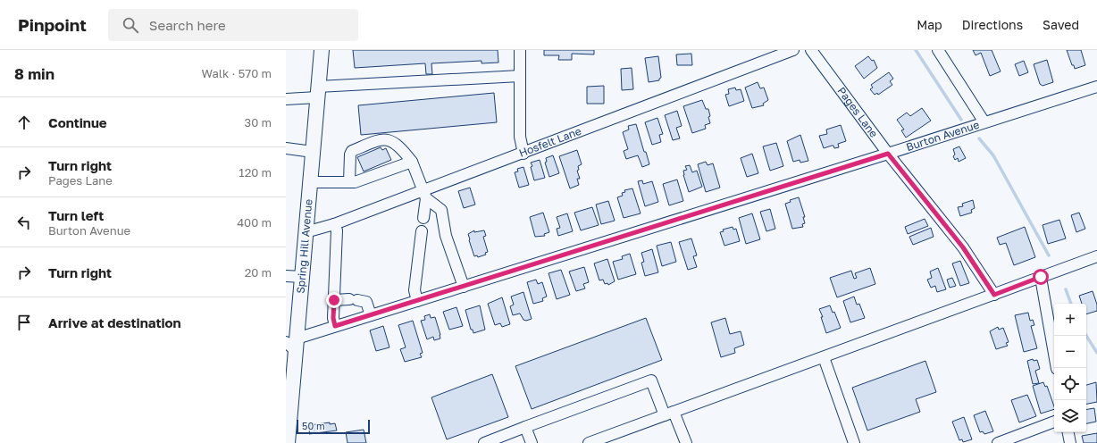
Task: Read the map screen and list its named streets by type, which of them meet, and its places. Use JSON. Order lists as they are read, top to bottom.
{
  "streets": {
    "main road": ["Spring Hill Avenue"],
    "street": ["Pages Lane", "Burton Avenue", "Hosfelt Lane"]
  },
  "crossings": [
    ["Pages Lane", "Burton Avenue"],
    ["Burton Avenue", "Spring Hill Avenue"],
    ["Hosfelt Lane", "Spring Hill Avenue"]
  ],
  "scale_bar": "50 m",
  "page": {
    "header": "Pinpoint",
    "search": "Search here",
    "nav": ["Map", "Directions", "Saved"],
    "heading": ["8 min", "Walk · 570 m"],
    "list": [
      ["Continue", "30 m"],
      ["Turn right", "Pages Lane", "120 m"],
      ["Turn left", "Burton Avenue", "400 m"],
      ["Turn right", "20 m"],
      "Arrive at destination"
    ],
    "map_buttons": ["+", "−"],
    "scale": "50 m"
  }
}
